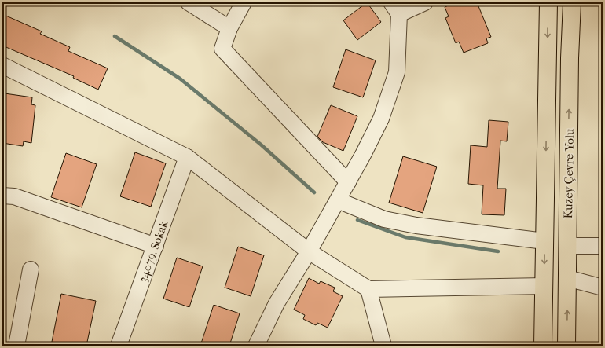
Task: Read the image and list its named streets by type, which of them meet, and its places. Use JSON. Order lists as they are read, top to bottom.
{
  "streets": {
    "main road": ["Kuzey Çevre Yolu"],
    "street": ["34079. Sokak"]
  }
}
